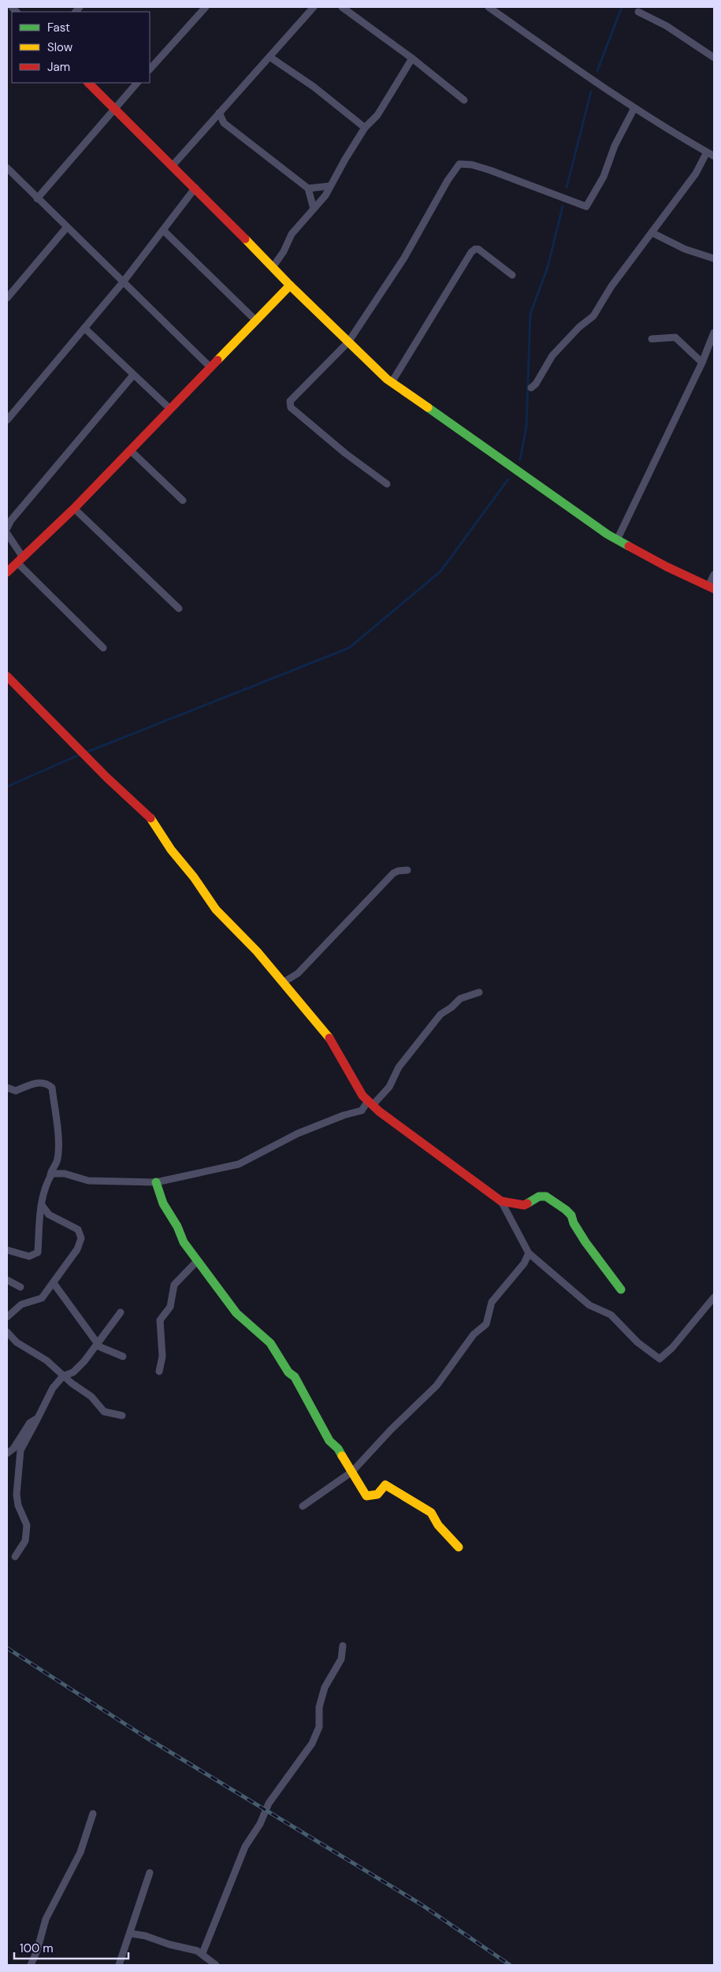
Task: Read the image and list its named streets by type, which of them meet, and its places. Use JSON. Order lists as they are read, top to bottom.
{
  "legend": ["Fast", "Slow", "Jam"],
  "scale_bar": "100 m"
}
